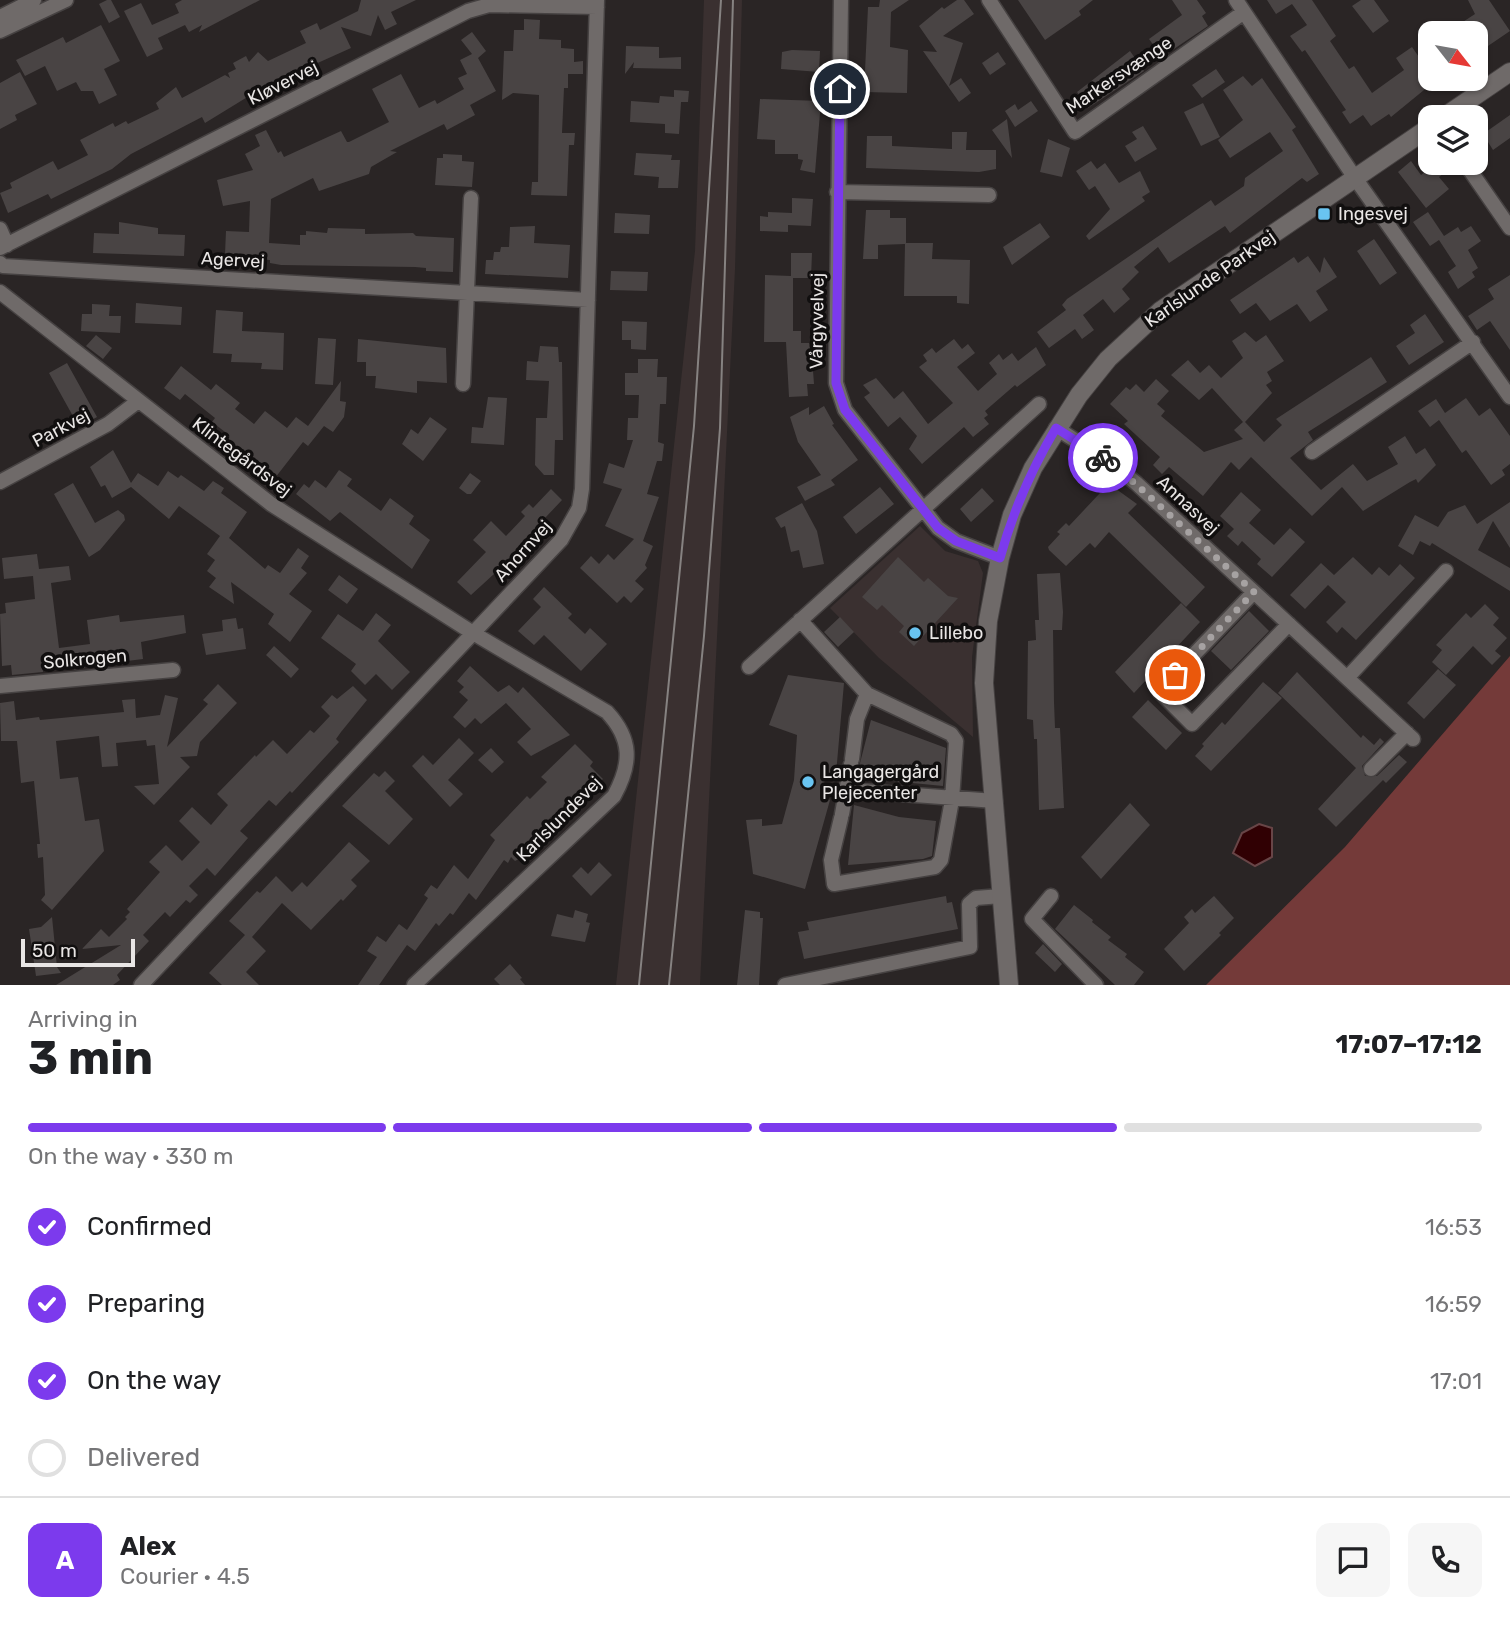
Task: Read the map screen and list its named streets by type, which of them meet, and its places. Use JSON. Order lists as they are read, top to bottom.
{
  "streets": {
    "street": [
      "Markersvænge",
      "Kløvervej",
      "Agervej",
      "Karlslunde Parkvej",
      "Vårgyvelvej",
      "Parkvej",
      "Klintegårdsvej",
      "Annasvej",
      "Ahornvej",
      "Solkrogen",
      "Karlslundevej"
    ]
  },
  "crossings": [
    ["Markersvænge", "Karlslunde Parkvej"],
    ["Kløvervej", "Ahornvej"],
    ["Agervej", "Ahornvej"],
    ["Karlslunde Parkvej", "Vårgyvelvej"],
    ["Karlslunde Parkvej", "Annasvej"],
    ["Parkvej", "Klintegårdsvej"],
    ["Klintegårdsvej", "Ahornvej"],
    ["Klintegårdsvej", "Karlslundevej"],
    ["Ahornvej", "Karlslundevej"]
  ],
  "places": {
    "transit": ["Ingesvej"],
    "other": ["Lillebo", "Langagergård Plejecenter"]
  },
  "scale_bar": "50 m",
  "north": "bottom right",
  "page": {
    "scale": "50 m",
    "heading": ["3 min", "Arriving in", "17:07–17:12"],
    "panel": ["Alex", "Courier · 4.5"],
    "bar": "On the way · 330 m",
    "list": [
      ["Confirmed", "16:53"],
      ["Preparing", "16:59"],
      ["On the way", "17:01"],
      "Delivered"
    ],
    "round": "A"
  }
}
